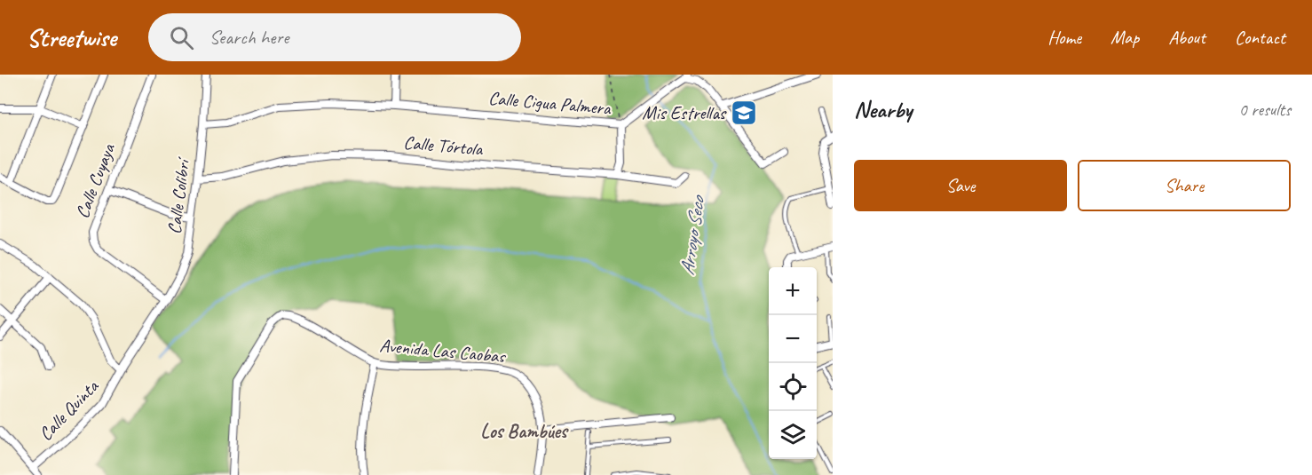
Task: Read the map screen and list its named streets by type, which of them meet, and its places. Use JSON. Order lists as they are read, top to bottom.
{
  "streets": {
    "street": [
      "Calle Cigua Palmera",
      "Calle Tórtola",
      "Calle Cuyaya",
      "Calle Colibrí",
      "Avenida Las Caobas",
      "Calle Quinta"
    ]
  },
  "crossings": [
    ["Calle Cigua Palmera", "Calle Colibrí"],
    ["Calle Tórtola", "Calle Colibrí"],
    ["Calle Cuyaya", "Calle Colibrí"],
    ["Calle Colibrí", "Calle Quinta"]
  ],
  "districts": ["Los Bambúes"],
  "water": ["Arroyo Seco"],
  "places": {
    "school or university": ["Mis Estrellas"]
  },
  "page": {
    "header": "Streetwise",
    "search": "Search here",
    "nav": [
      "Home",
      "Map",
      "About",
      "Contact"
    ],
    "heading": ["Nearby", "0 results"],
    "buttons": ["Save", "Share"],
    "map_buttons": ["+", "−"]
  }
}
